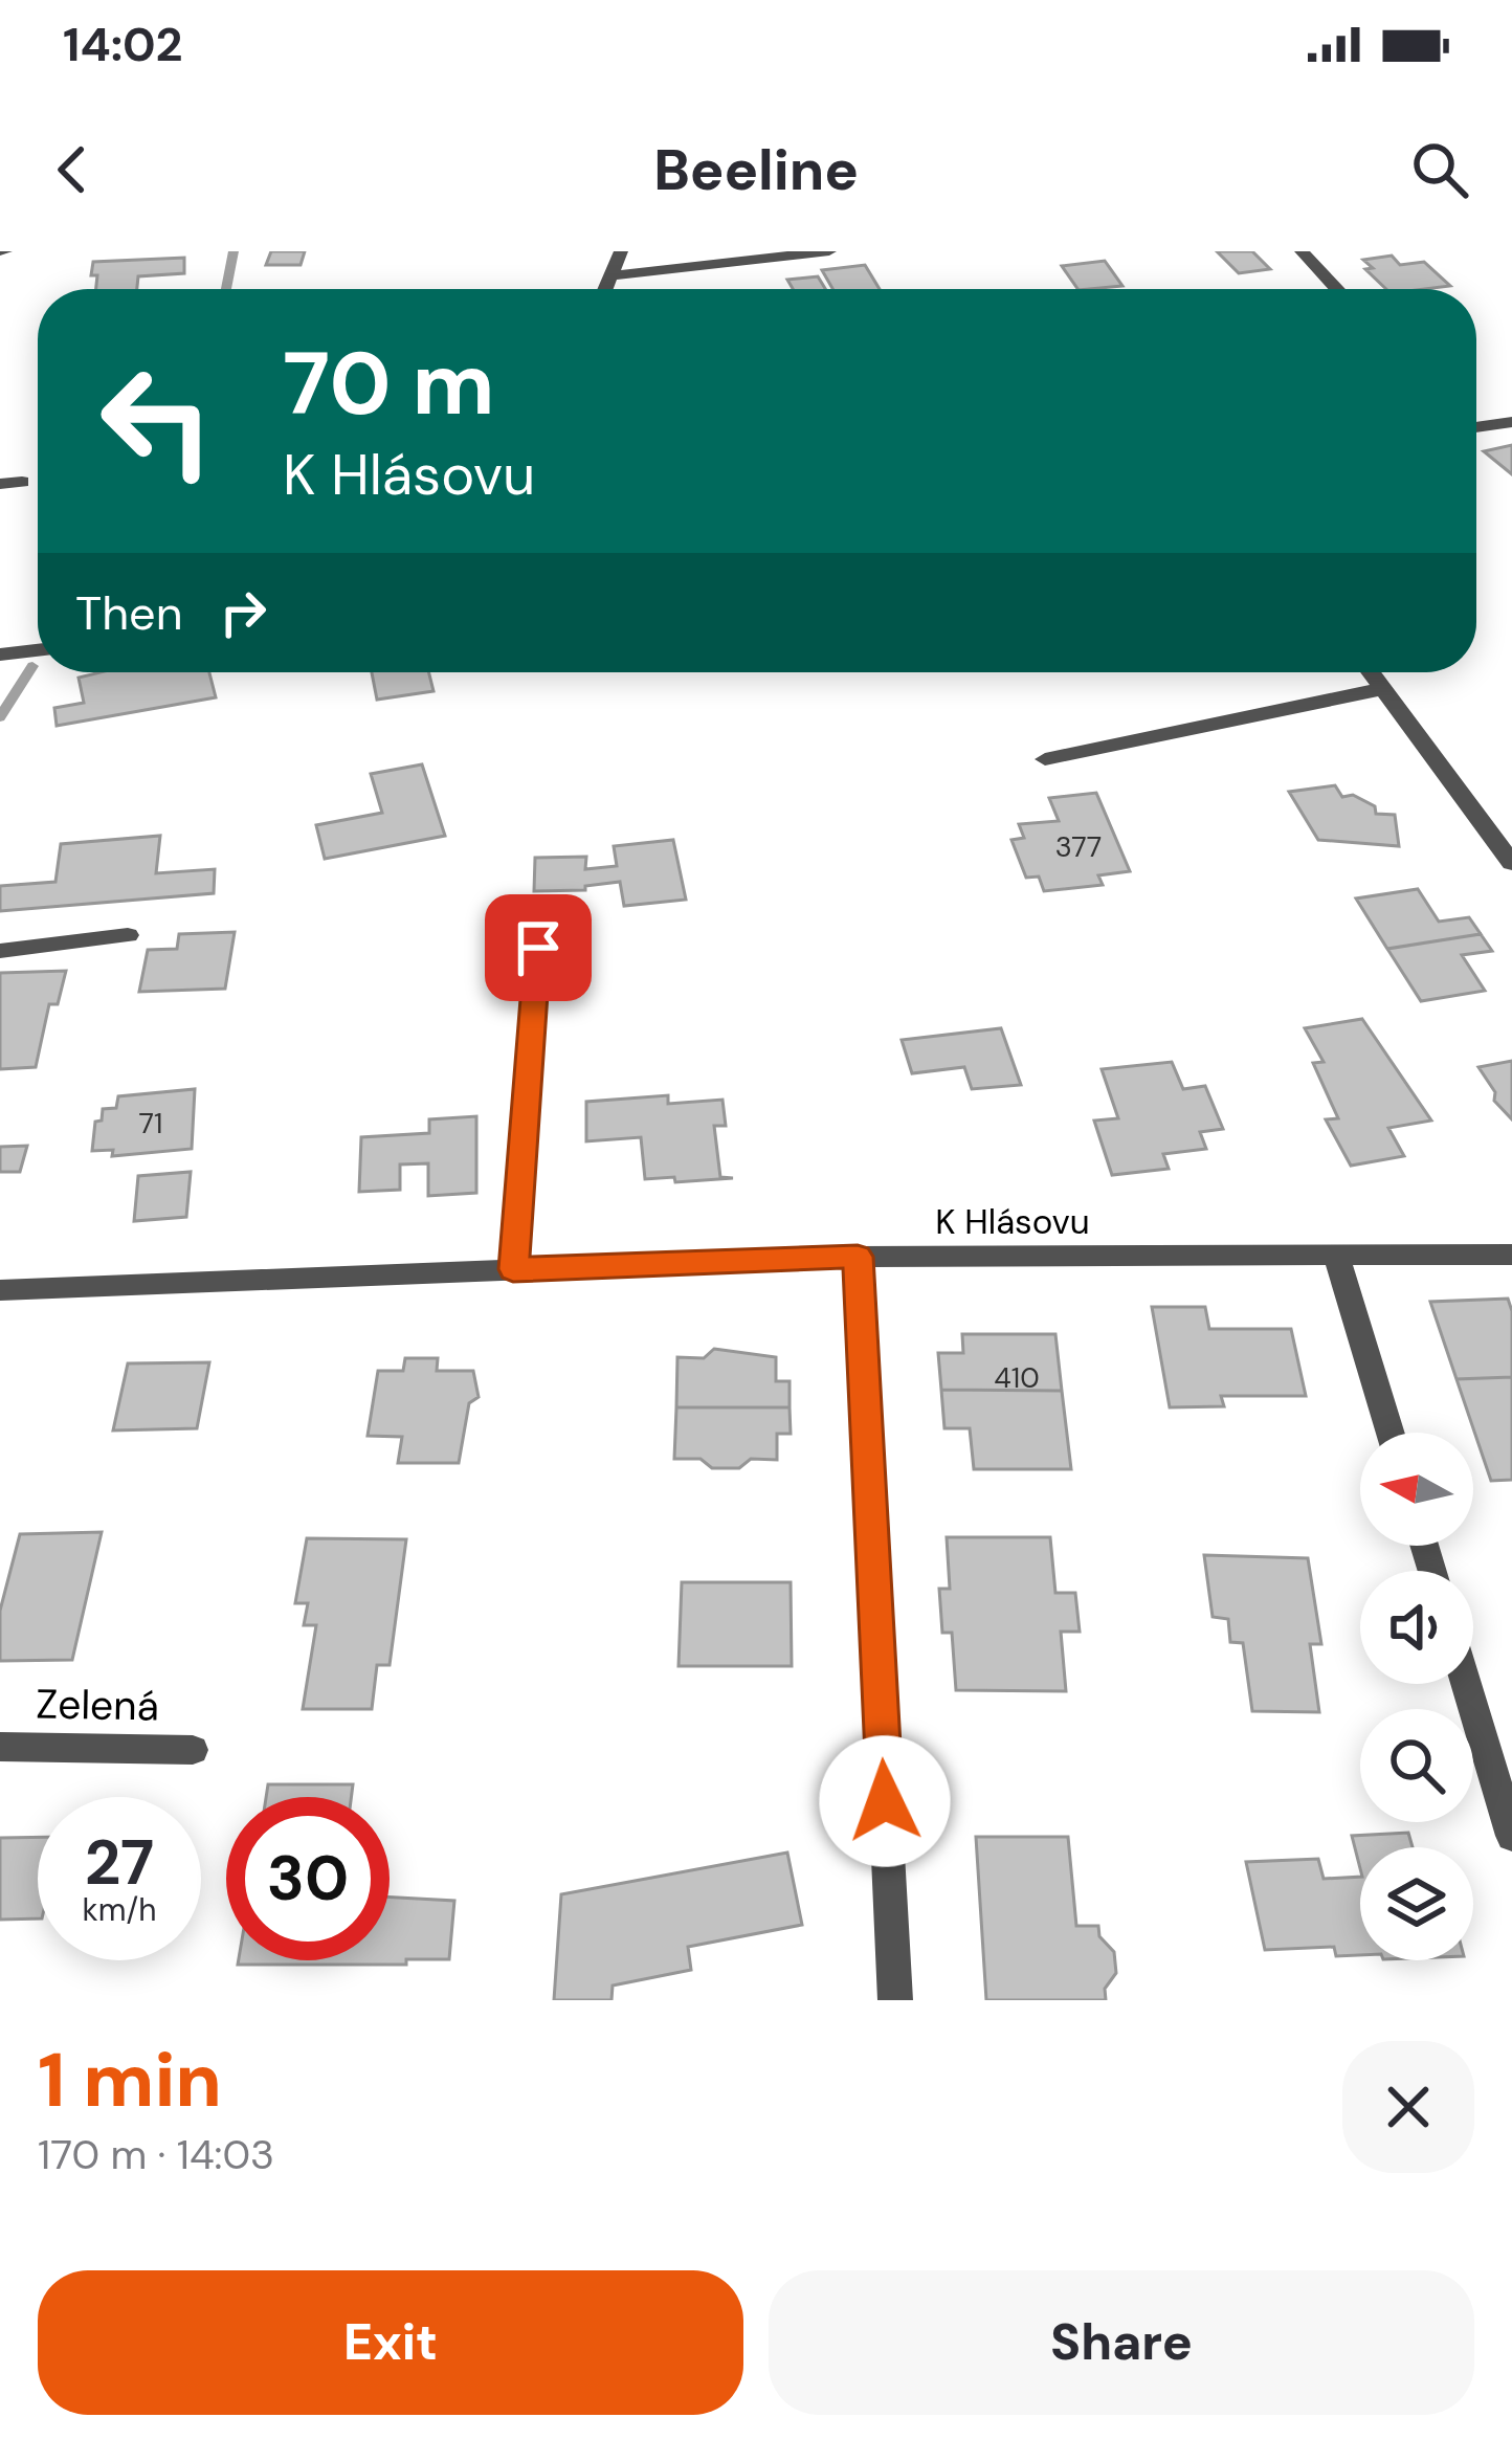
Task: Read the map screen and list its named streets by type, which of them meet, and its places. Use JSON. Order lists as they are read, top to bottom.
{
  "streets": {
    "street": ["K Hlásovu", "Zelená"]
  },
  "house_numbers": ["377", "71", "410"],
  "north": "left",
  "page": {
    "status": "14:02",
    "header": "Beeline",
    "turn": ["70 m", "K Hlásovu"],
    "then": "Then",
    "speed": "27 km/h",
    "limit": "30",
    "heading": ["1 min", "170 m · 14:03"],
    "buttons": ["Exit", "Share"]
  }
}
